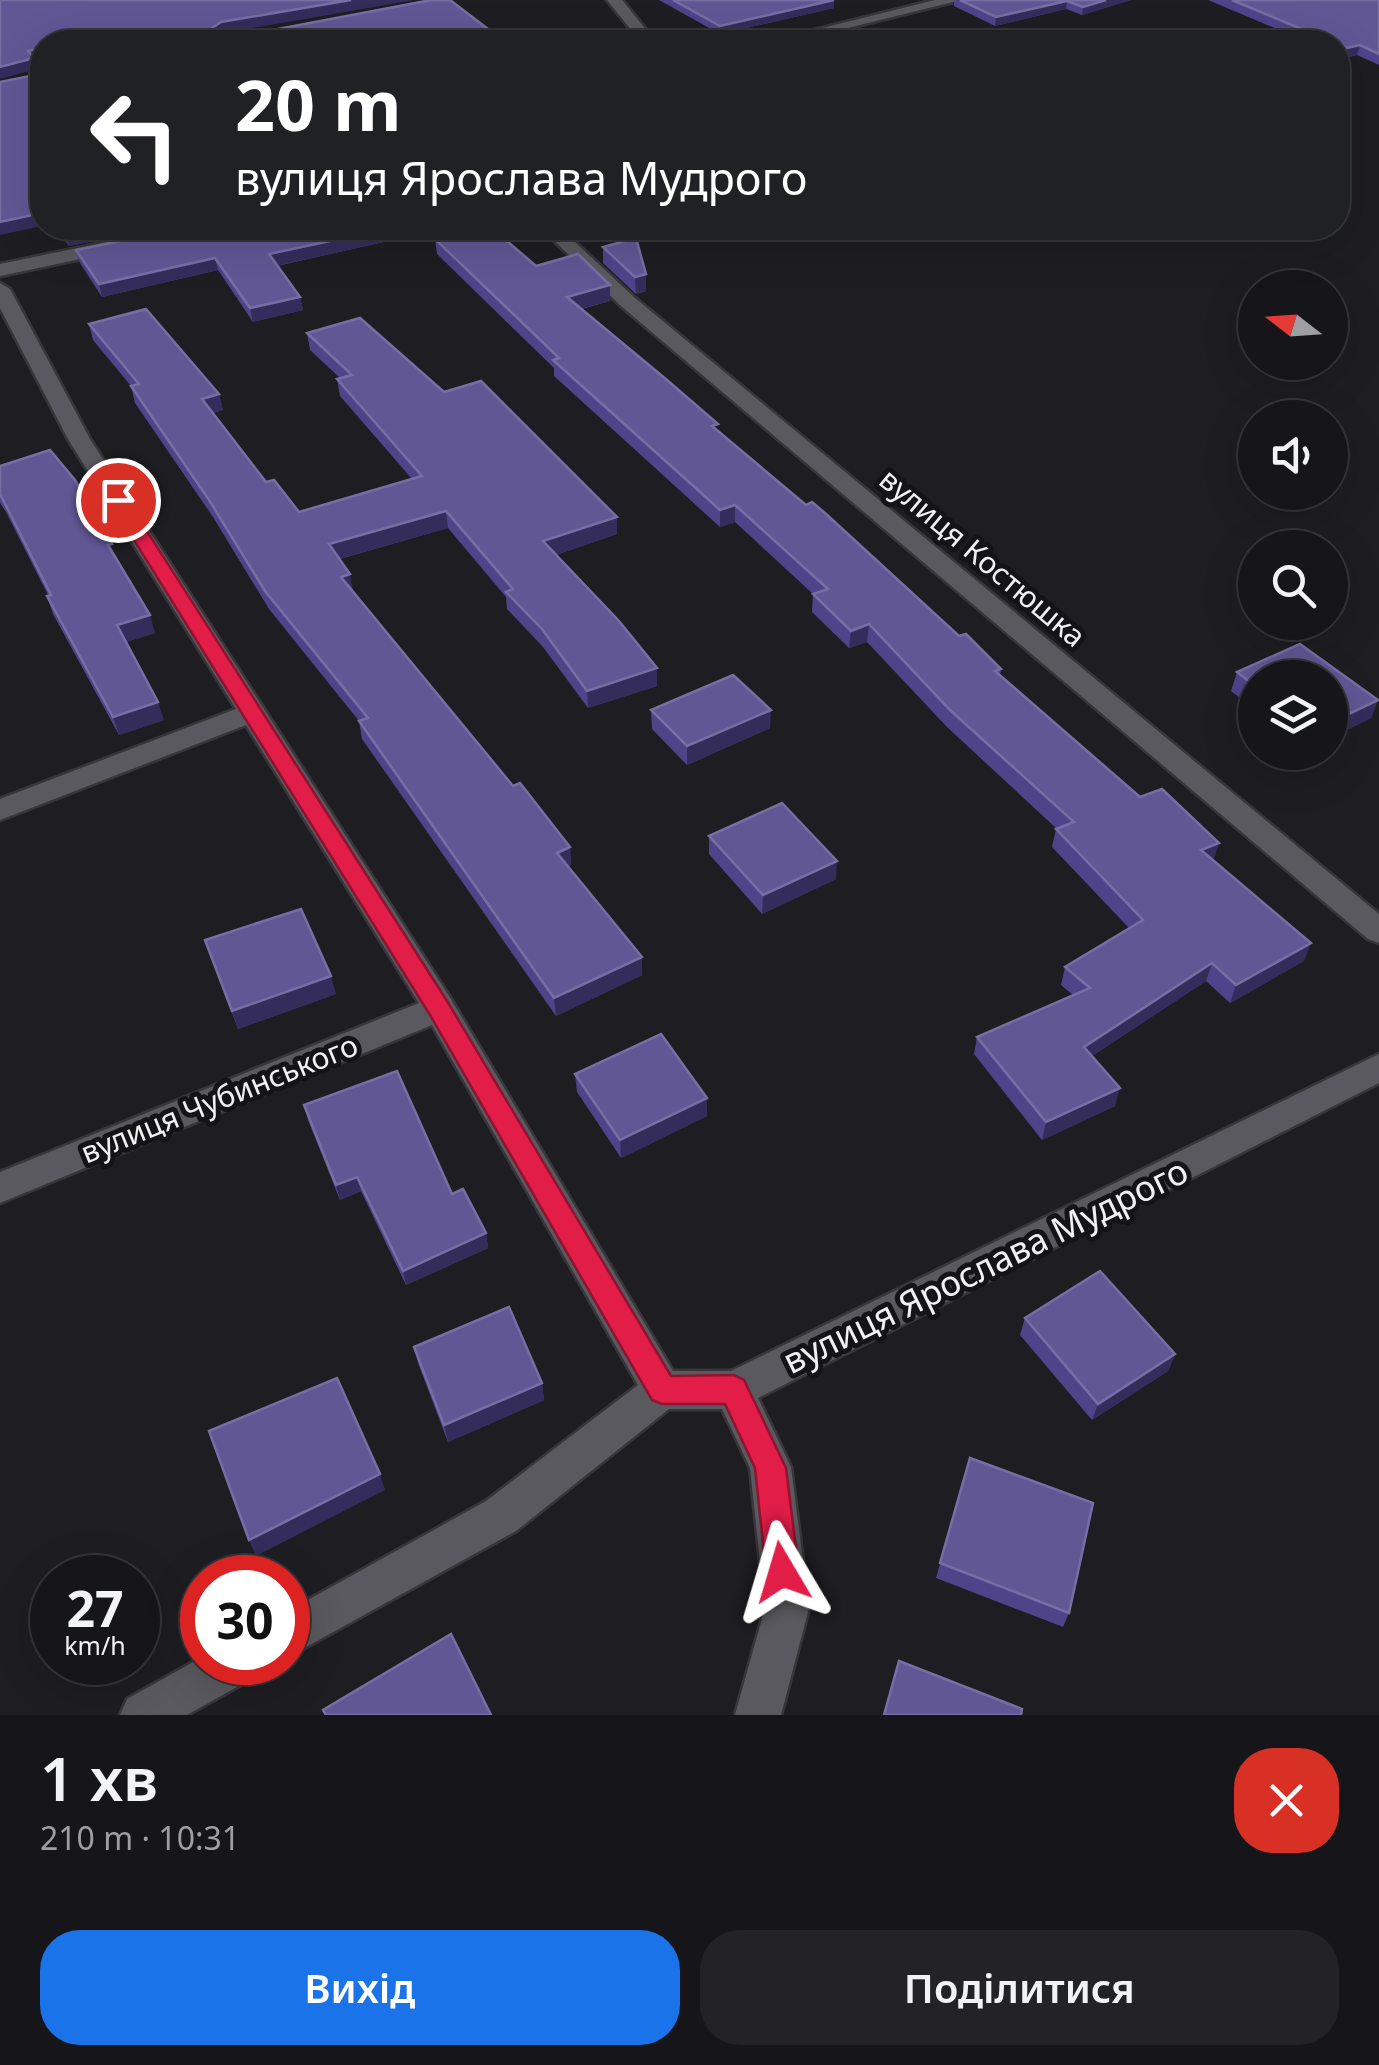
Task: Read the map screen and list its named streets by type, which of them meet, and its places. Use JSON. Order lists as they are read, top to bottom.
{
  "streets": {
    "street": ["вулиця Костюшка", "вулиця Чубинського", "вулиця Ярослава Мудрого"]
  },
  "north": "left",
  "page": {
    "turn": ["20 m", "вулиця Ярослава Мудрого"],
    "speed": "27 km/h",
    "limit": "30",
    "heading": ["1 хв", "210 m · 10:31"],
    "buttons": ["Вихід", "Поділитися"]
  }
}
